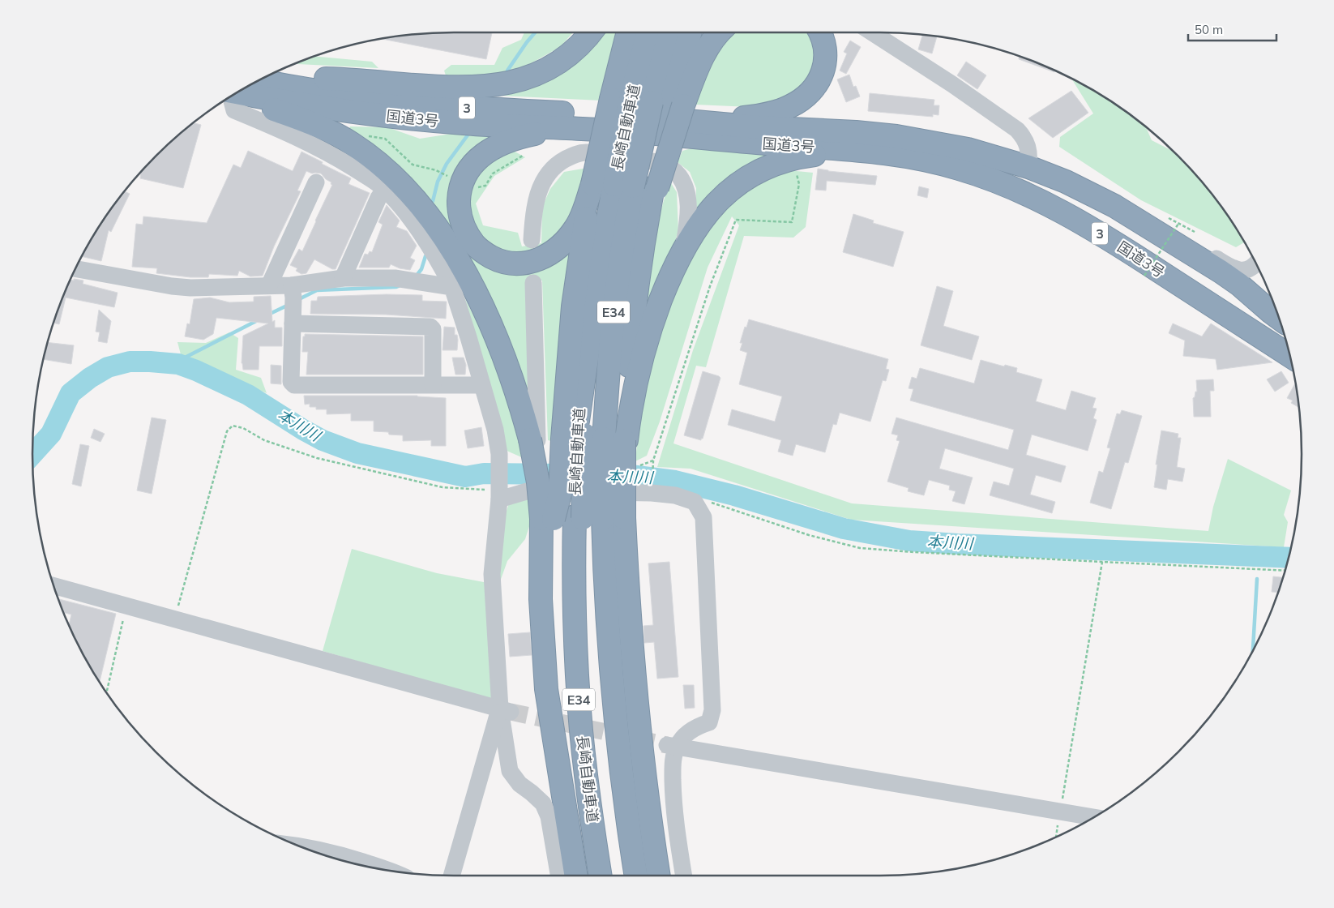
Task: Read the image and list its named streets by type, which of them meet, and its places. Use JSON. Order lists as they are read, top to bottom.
{
  "streets": {
    "highway": [
      "3",
      "国道3号",
      "長崎自動車道",
      "E34"
    ]
  },
  "crossings": [
    ["国道3号", "長崎自動車道"],
    ["長崎自動車道", "E34"]
  ],
  "water": ["本川川"],
  "scale_bar": "50 m"
}
